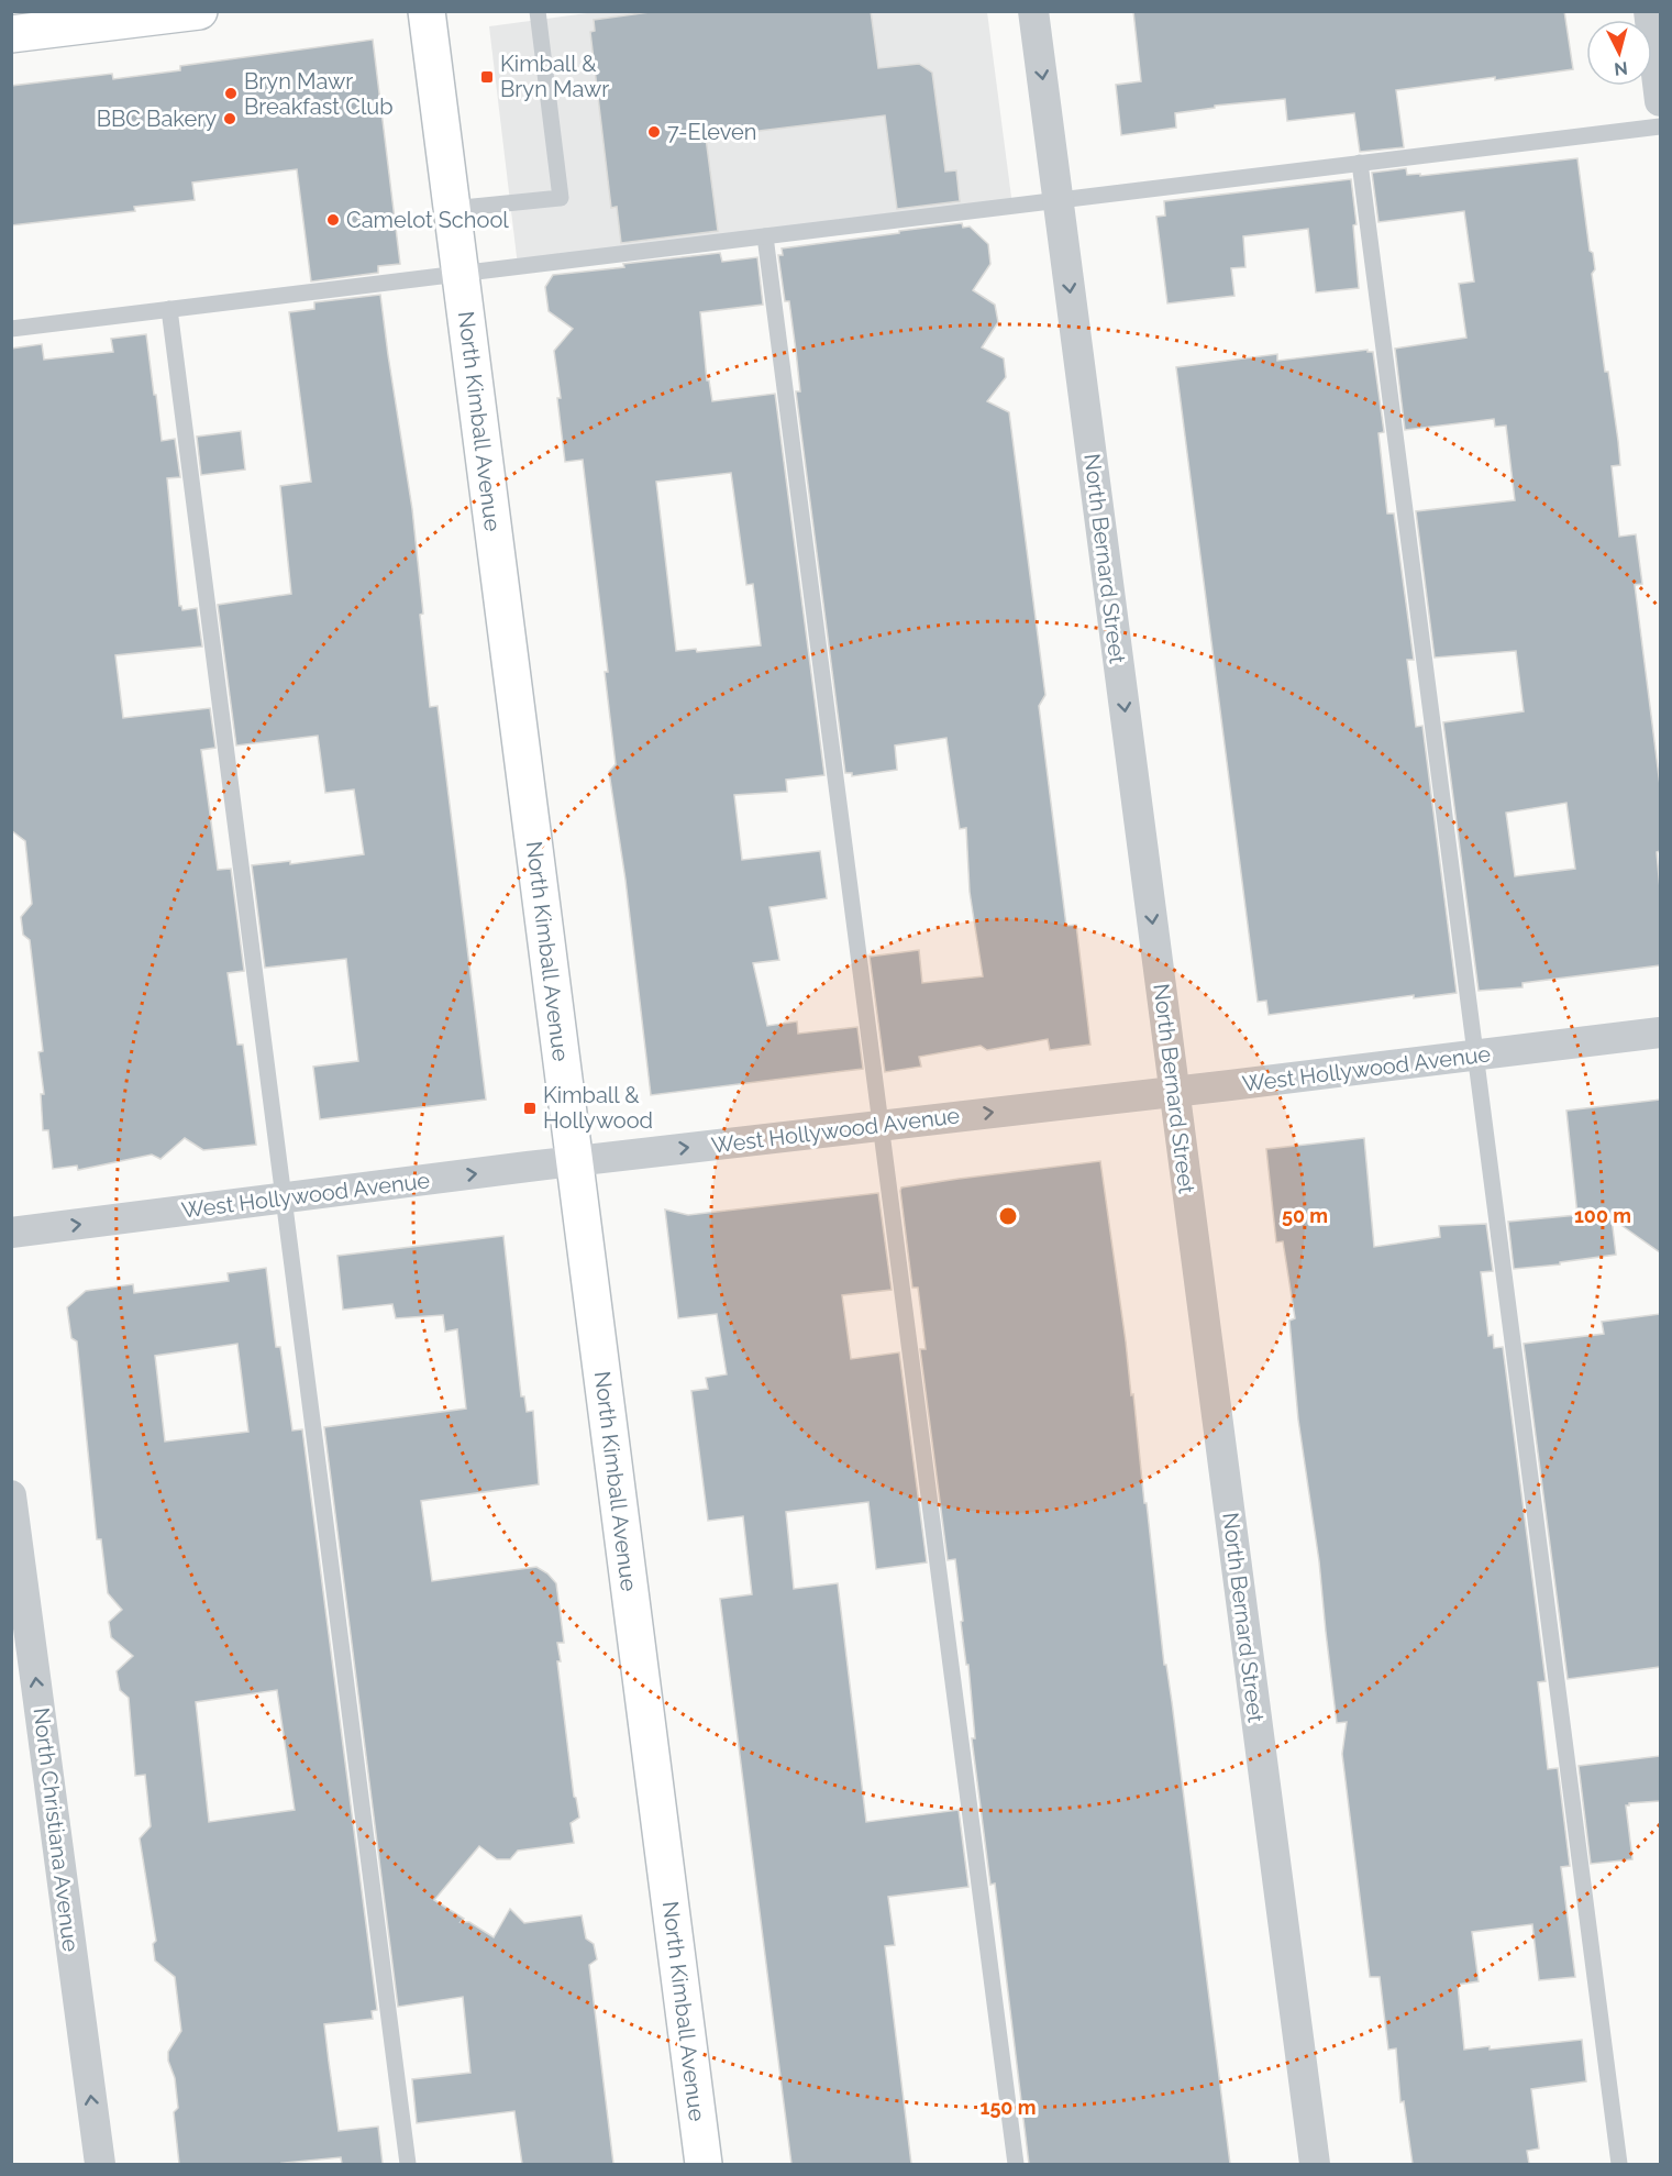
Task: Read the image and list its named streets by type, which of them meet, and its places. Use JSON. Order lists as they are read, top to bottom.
{
  "streets": {
    "street": [
      "North Kimball Avenue",
      "North Bernard Street",
      "West Hollywood Avenue",
      "North Christiana Avenue"
    ]
  },
  "crossings": [
    ["North Kimball Avenue", "West Hollywood Avenue"],
    ["North Bernard Street", "West Hollywood Avenue"]
  ],
  "one_way": ["North Bernard Street", "West Hollywood Avenue", "North Christiana Avenue"],
  "places": {
    "transit": ["Kimball & Bryn Mawr", "Kimball & Hollywood"],
    "other": [
      "Bryn Mawr Breakfast Club",
      "BBC Bakery",
      "7-Eleven",
      "Camelot School"
    ]
  },
  "north": "bottom",
  "rings": ["50 m", "100 m", "150 m"]
}
